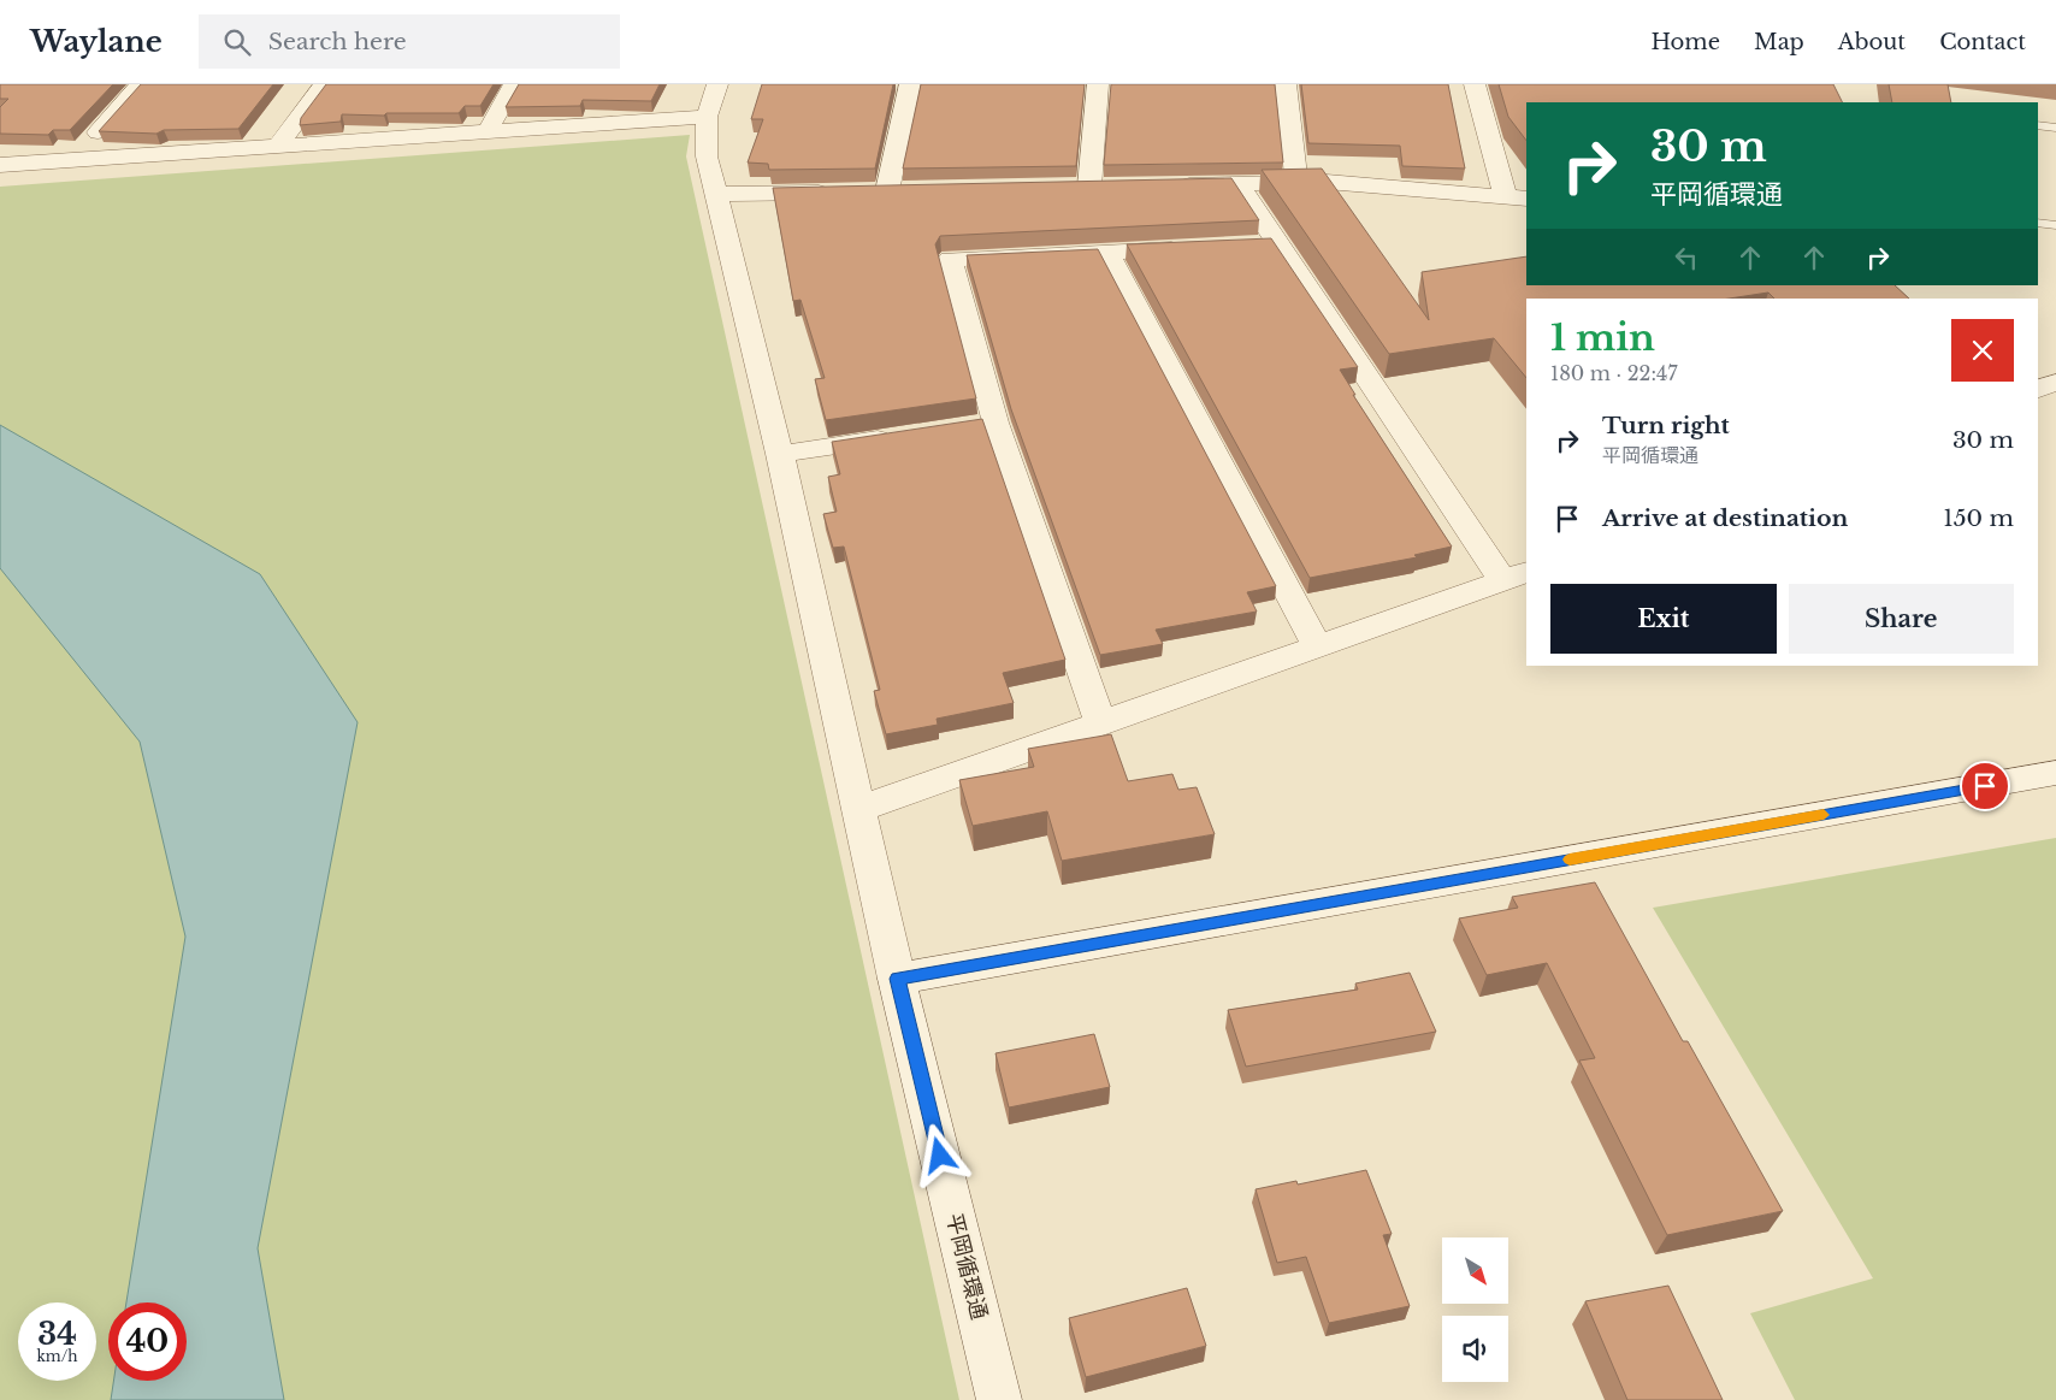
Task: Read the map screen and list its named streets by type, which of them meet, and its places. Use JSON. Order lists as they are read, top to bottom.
{
  "streets": {
    "street": ["平岡循環通"]
  },
  "north": "bottom right",
  "page": {
    "header": "Waylane",
    "search": "Search here",
    "nav": [
      "Home",
      "Map",
      "About",
      "Contact"
    ],
    "turn": ["30 m", "平岡循環通"],
    "heading": ["1 min", "180 m · 22:47"],
    "list": [
      {
        "name": "Turn right",
        "note": "平岡循環通",
        "value": "30 m"
      },
      {
        "name": "Arrive at destination",
        "value": "150 m"
      }
    ],
    "buttons": ["Exit", "Share"],
    "speed": "34 km/h",
    "limit": "40"
  }
}
